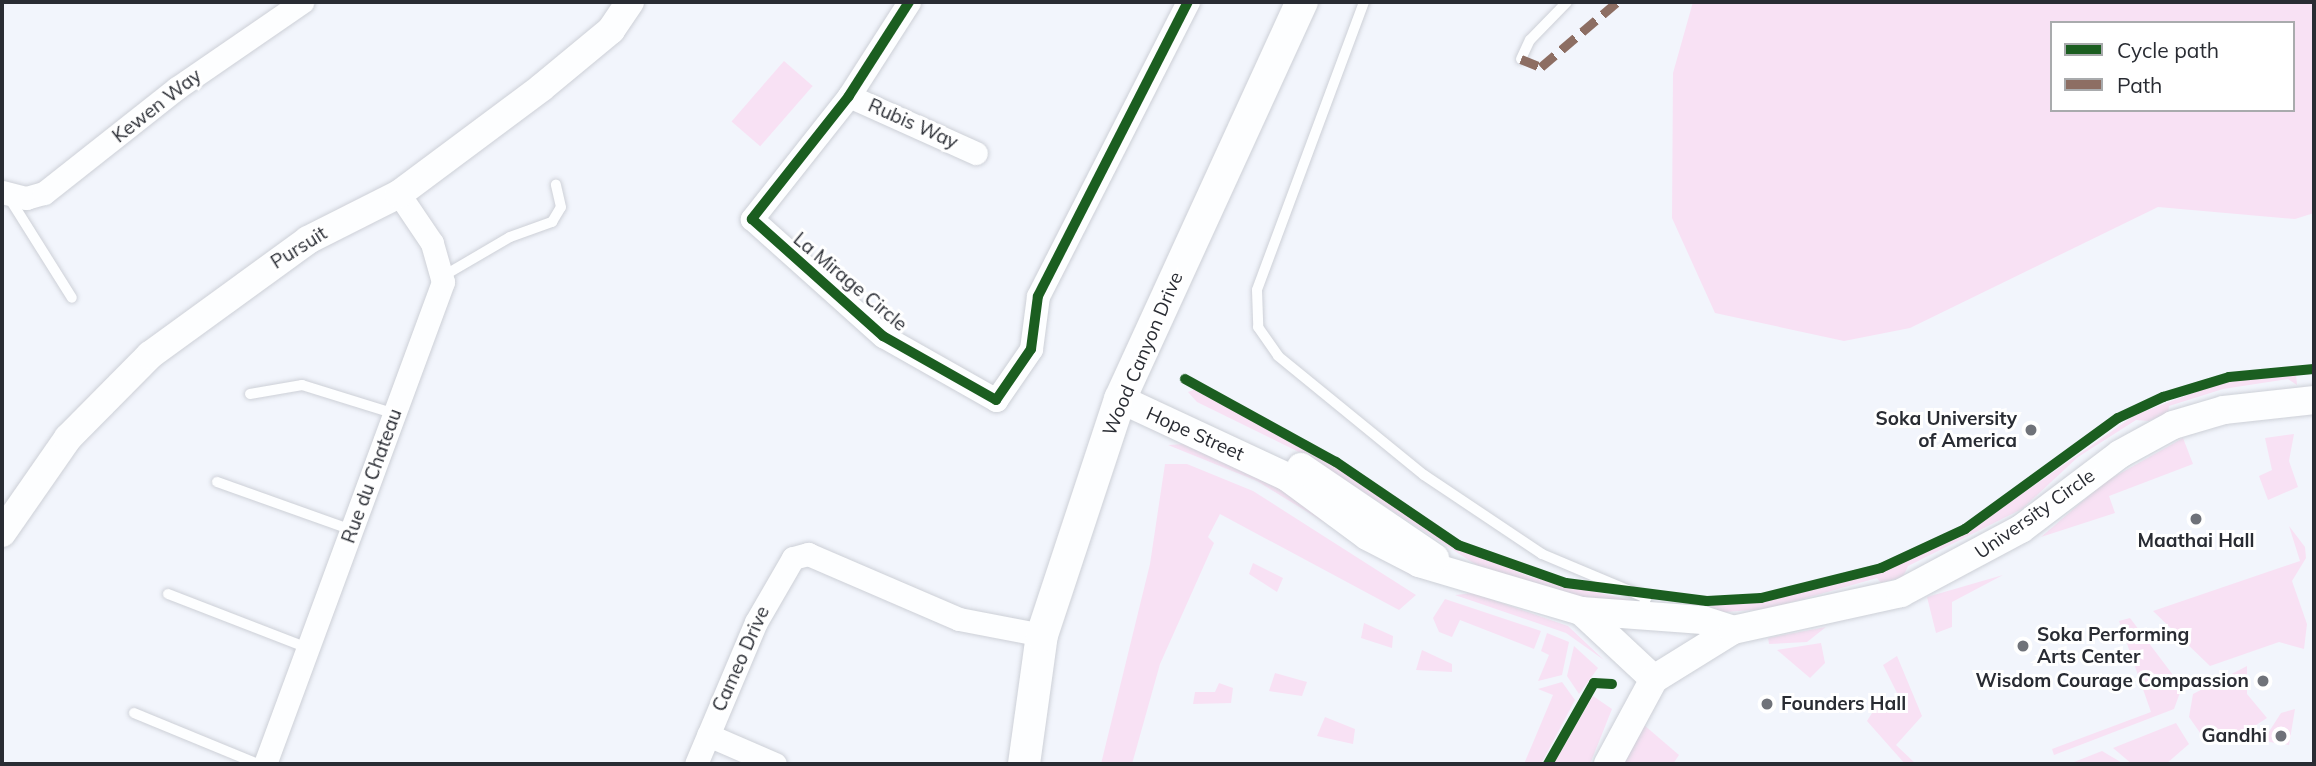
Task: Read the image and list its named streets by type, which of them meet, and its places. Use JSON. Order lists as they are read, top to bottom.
{
  "streets": {
    "main road": ["Wood Canyon Drive"],
    "street": [
      "Kewen Way",
      "Rubis Way",
      "Pursuit",
      "La Mirage Circle",
      "Hope Street",
      "Rue du Chateau",
      "University Circle",
      "Cameo Drive"
    ]
  },
  "crossings": [
    ["Rubis Way", "La Mirage Circle"],
    ["Wood Canyon Drive", "Hope Street"],
    ["Wood Canyon Drive", "Cameo Drive"],
    ["Hope Street", "University Circle"]
  ],
  "places": [
    "Soka University of America",
    "Maathai Hall",
    "Soka Performing Arts Center",
    "Wisdom Courage Compassion",
    "Founders Hall",
    "Gandhi"
  ],
  "legend": ["Cycle path", "Path"]
}
